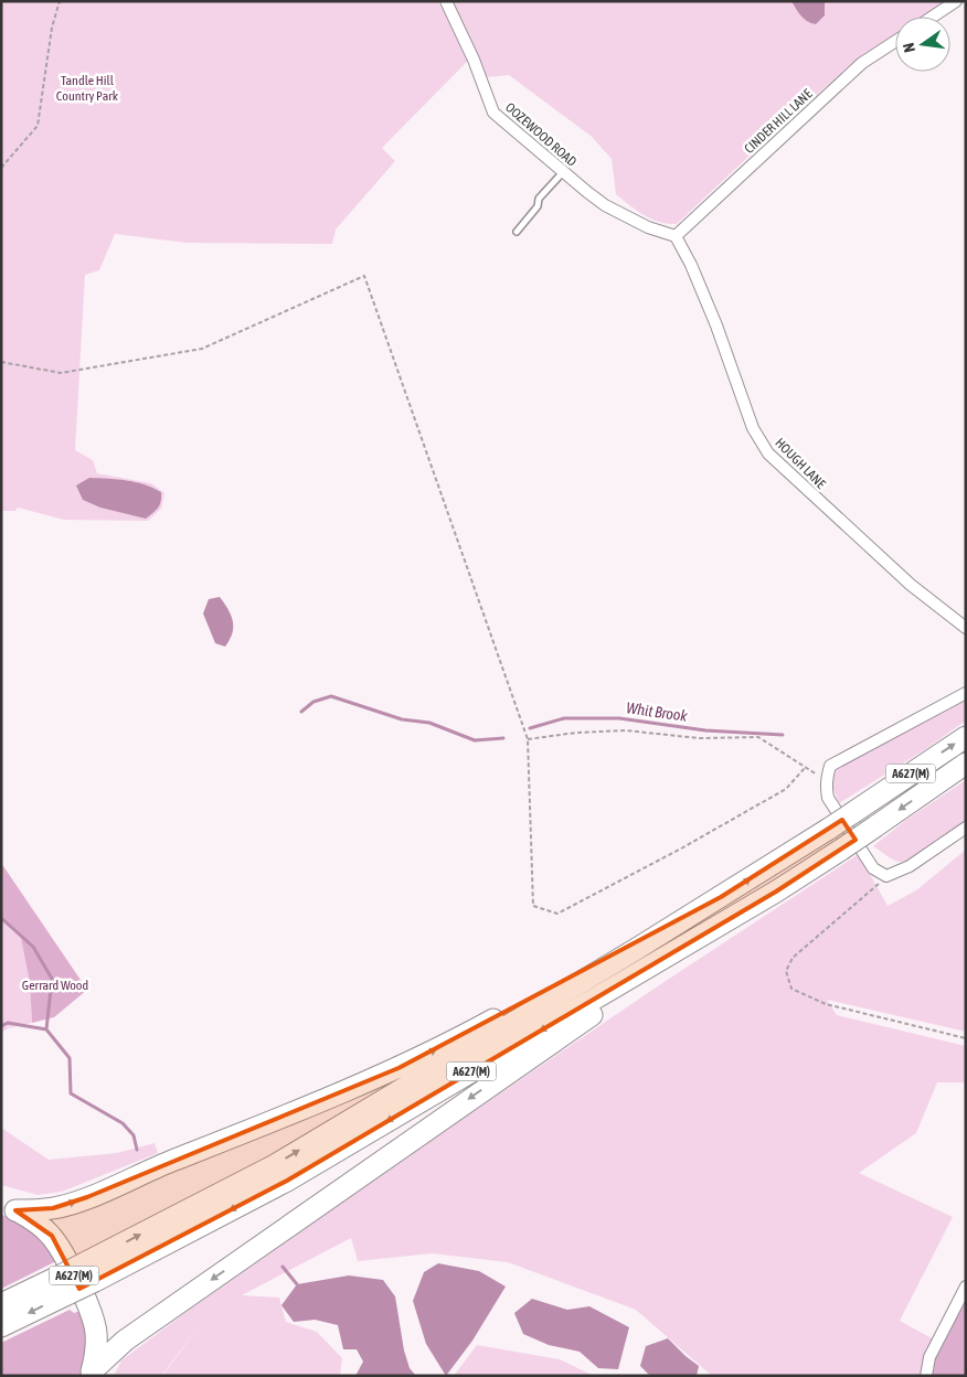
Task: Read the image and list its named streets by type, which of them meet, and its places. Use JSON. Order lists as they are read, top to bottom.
{
  "streets": {
    "highway": ["A627(M)"],
    "street": ["CINDER HILL LANE", "OOZEWOOD ROAD", "HOUGH LANE"]
  },
  "crossings": [
    ["CINDER HILL LANE", "OOZEWOOD ROAD"],
    ["CINDER HILL LANE", "HOUGH LANE"],
    ["OOZEWOOD ROAD", "HOUGH LANE"]
  ],
  "water": ["Whit Brook"],
  "parks": ["Tandle Hill Country Park", "Gerrard Wood"],
  "north": "left"
}
